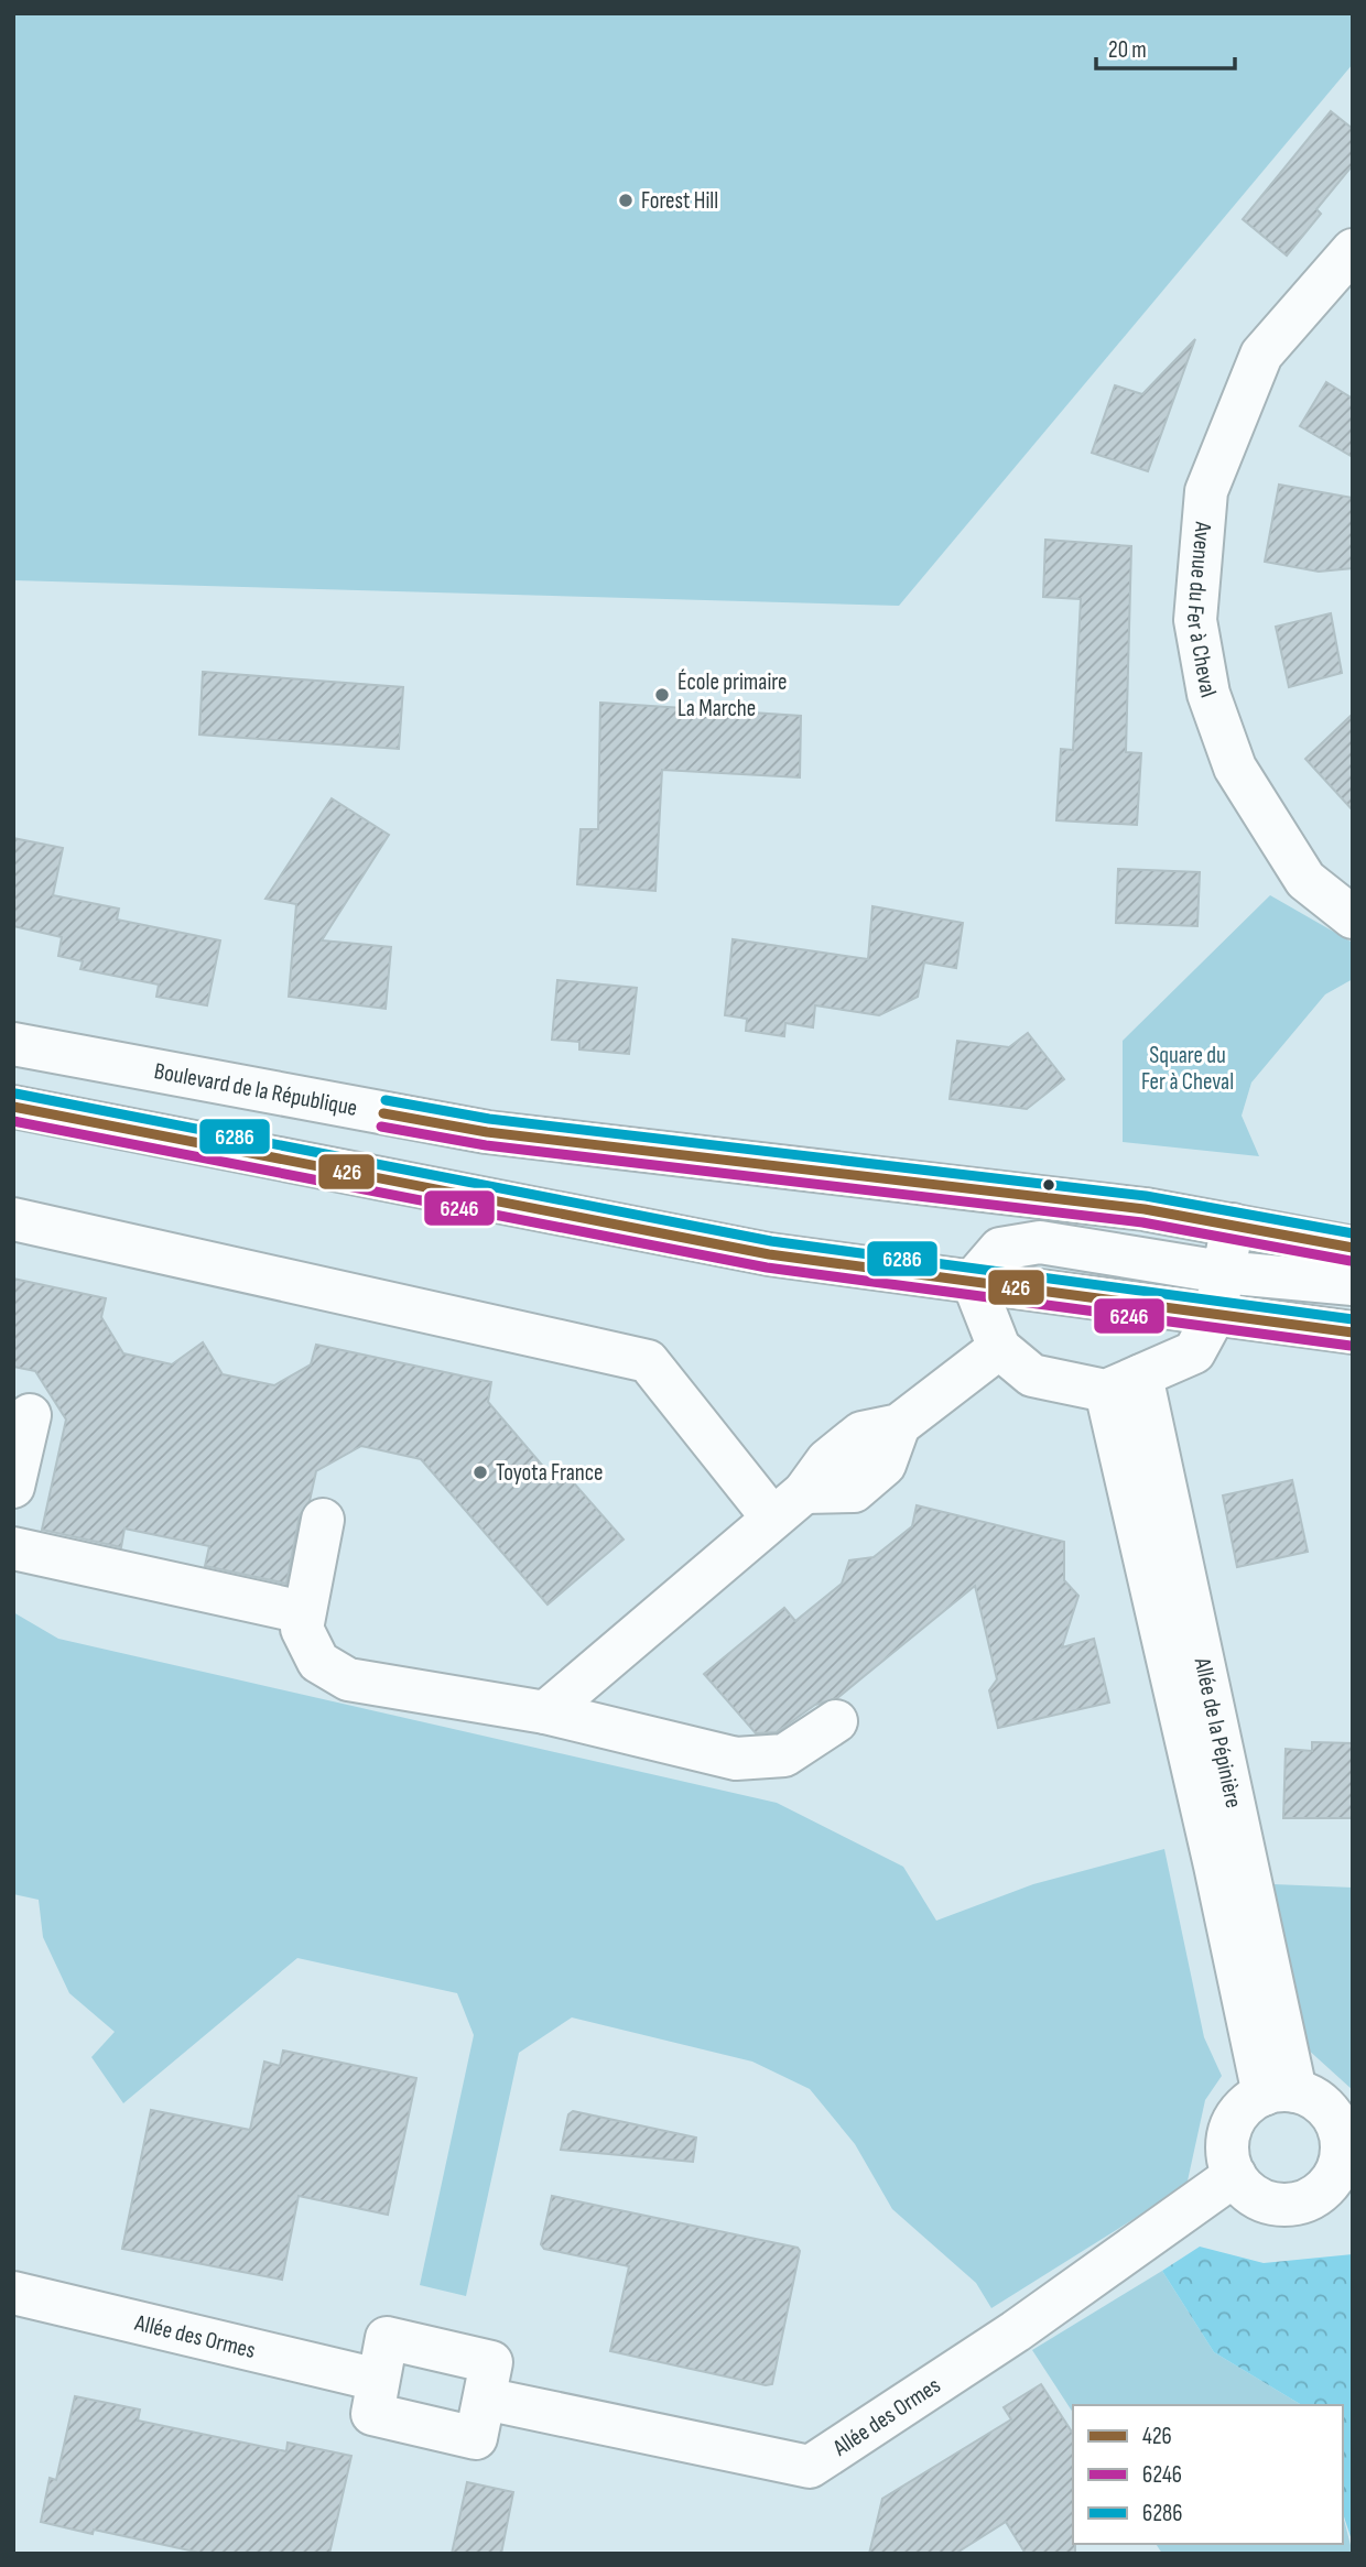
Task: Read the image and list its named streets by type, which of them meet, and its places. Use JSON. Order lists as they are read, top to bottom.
{
  "streets": {
    "street": [
      "Avenue du Fer à Cheval",
      "Boulevard de la République",
      "Allée de la Pépinière",
      "Allée des Ormes"
    ]
  },
  "crossings": [
    ["Allée de la Pépinière", "Allée des Ormes"]
  ],
  "parks": ["Square du Fer à Cheval"],
  "places": ["Forest Hill", "École primaire La Marche", "Toyota France"],
  "lines": ["transit line 6286", "transit line 426", "transit line 6246"],
  "legend": ["426", "6246", "6286"],
  "scale_bar": "20 m"
}
